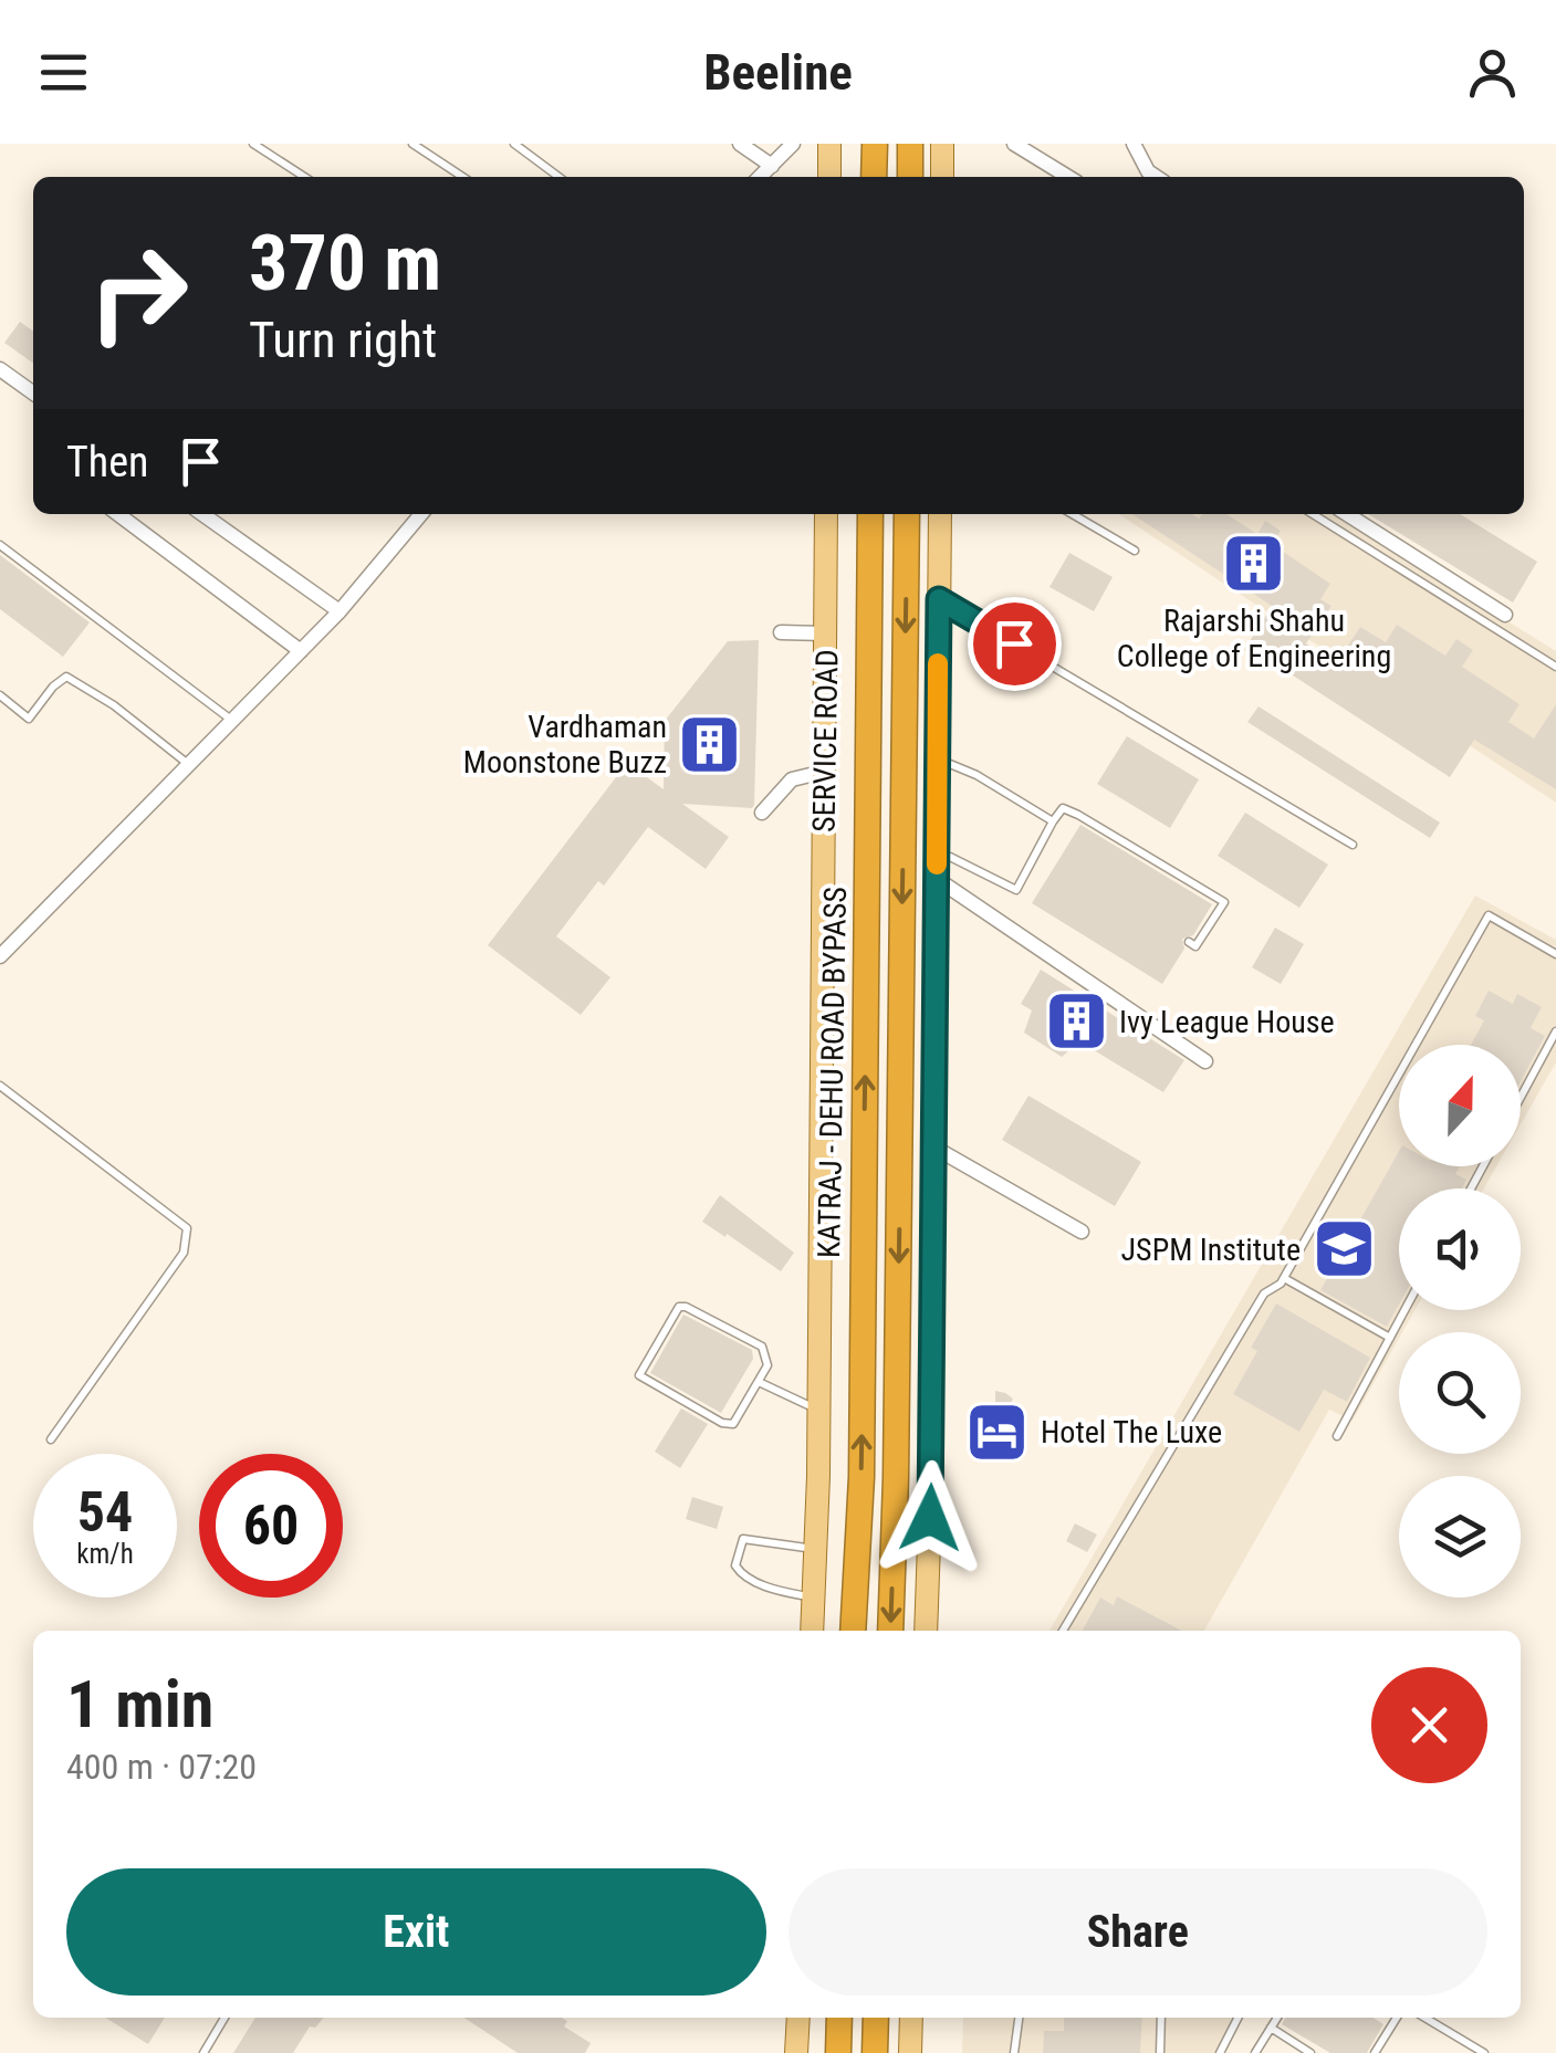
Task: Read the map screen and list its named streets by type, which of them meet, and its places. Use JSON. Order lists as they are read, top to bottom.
{
  "streets": {
    "highway": ["KATRAJ - DEHU ROAD BYPASS"],
    "main road": ["SERVICE ROAD"]
  },
  "places": {
    "building": ["Rajarshi Shahu College of Engineering", "Vardhaman Moonstone Buzz", "Ivy League House"],
    "school or university": ["JSPM Institute"],
    "hotel": ["Hotel The Luxe"]
  },
  "north": "top",
  "page": {
    "header": "Beeline",
    "turn": ["370 m", "Turn right"],
    "then": "Then",
    "speed": "54 km/h",
    "limit": "60",
    "heading": ["1 min", "400 m · 07:20"],
    "buttons": ["Exit", "Share"]
  }
}
